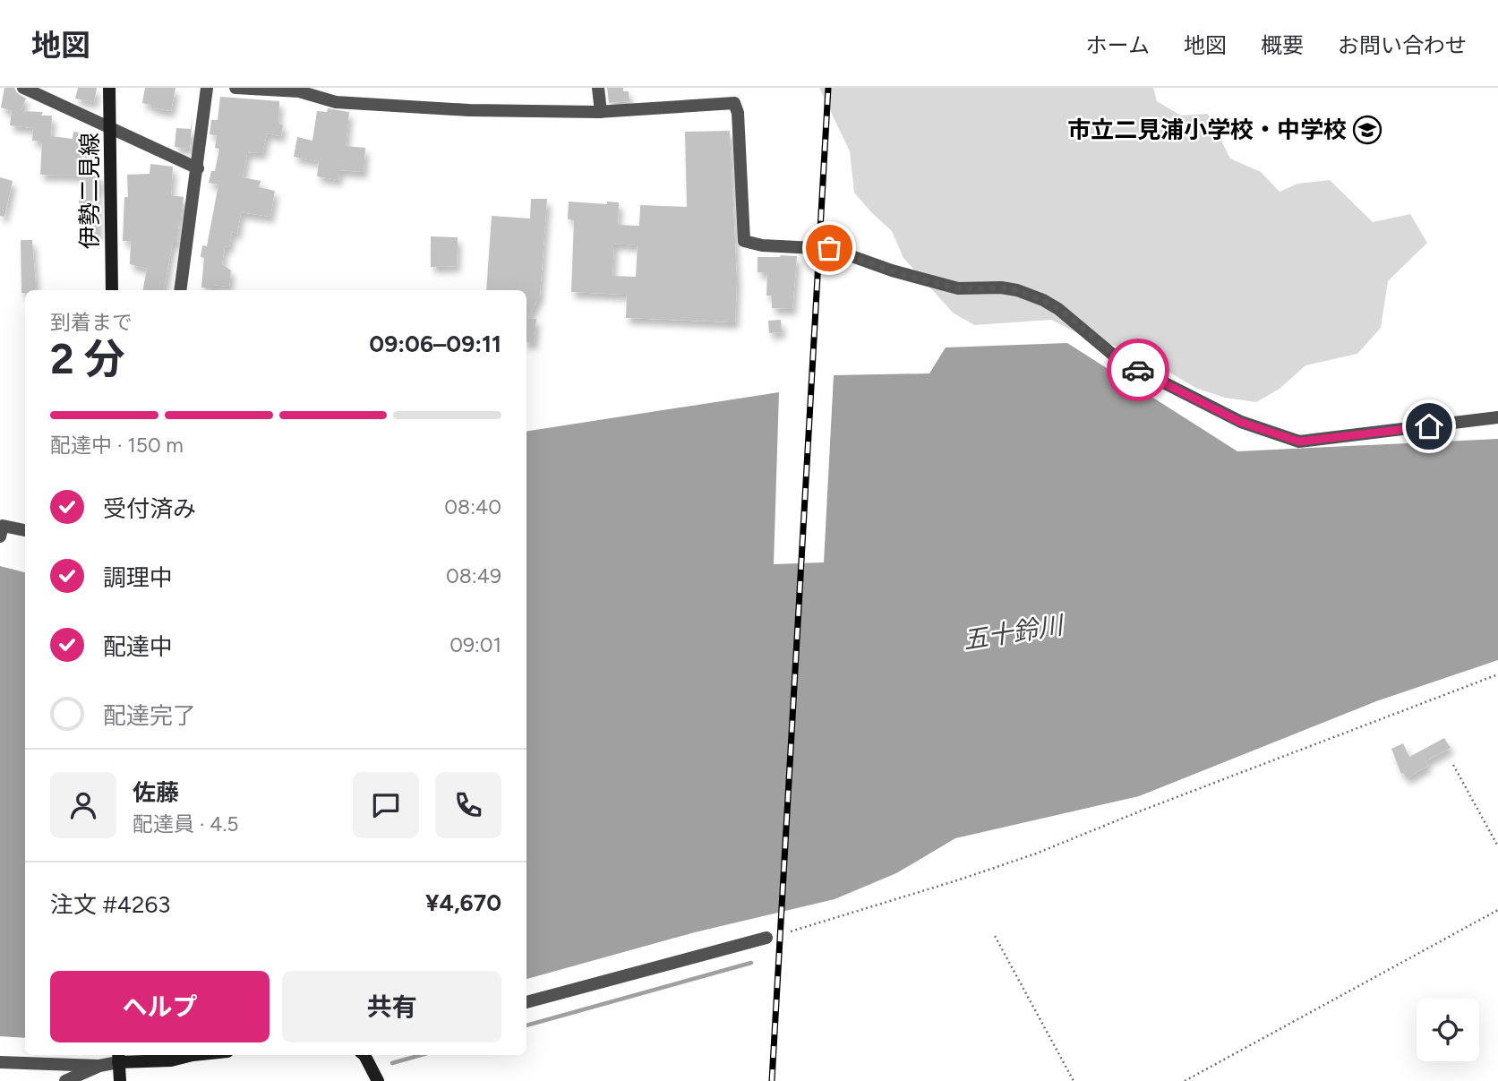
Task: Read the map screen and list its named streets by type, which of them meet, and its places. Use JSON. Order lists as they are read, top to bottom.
{
  "streets": {
    "main road": ["伊勢二見線"]
  },
  "water": ["五十鈴川"],
  "places": {
    "school or university": ["市立二見浦小学校・中学校"]
  },
  "page": {
    "header": "地図",
    "nav": [
      "ホーム",
      "地図",
      "概要",
      "お問い合わせ"
    ],
    "heading": ["2 分", "到着まで", "09:06–09:11"],
    "panel": [
      "佐藤",
      "配達員 · 4.5",
      "注文 #4263",
      "¥4,670"
    ],
    "bar": "配達中 · 150 m",
    "list": [
      ["受付済み", "08:40"],
      ["調理中", "08:49"],
      ["配達中", "09:01"],
      "配達完了"
    ],
    "buttons": ["ヘルプ", "共有"]
  }
}
